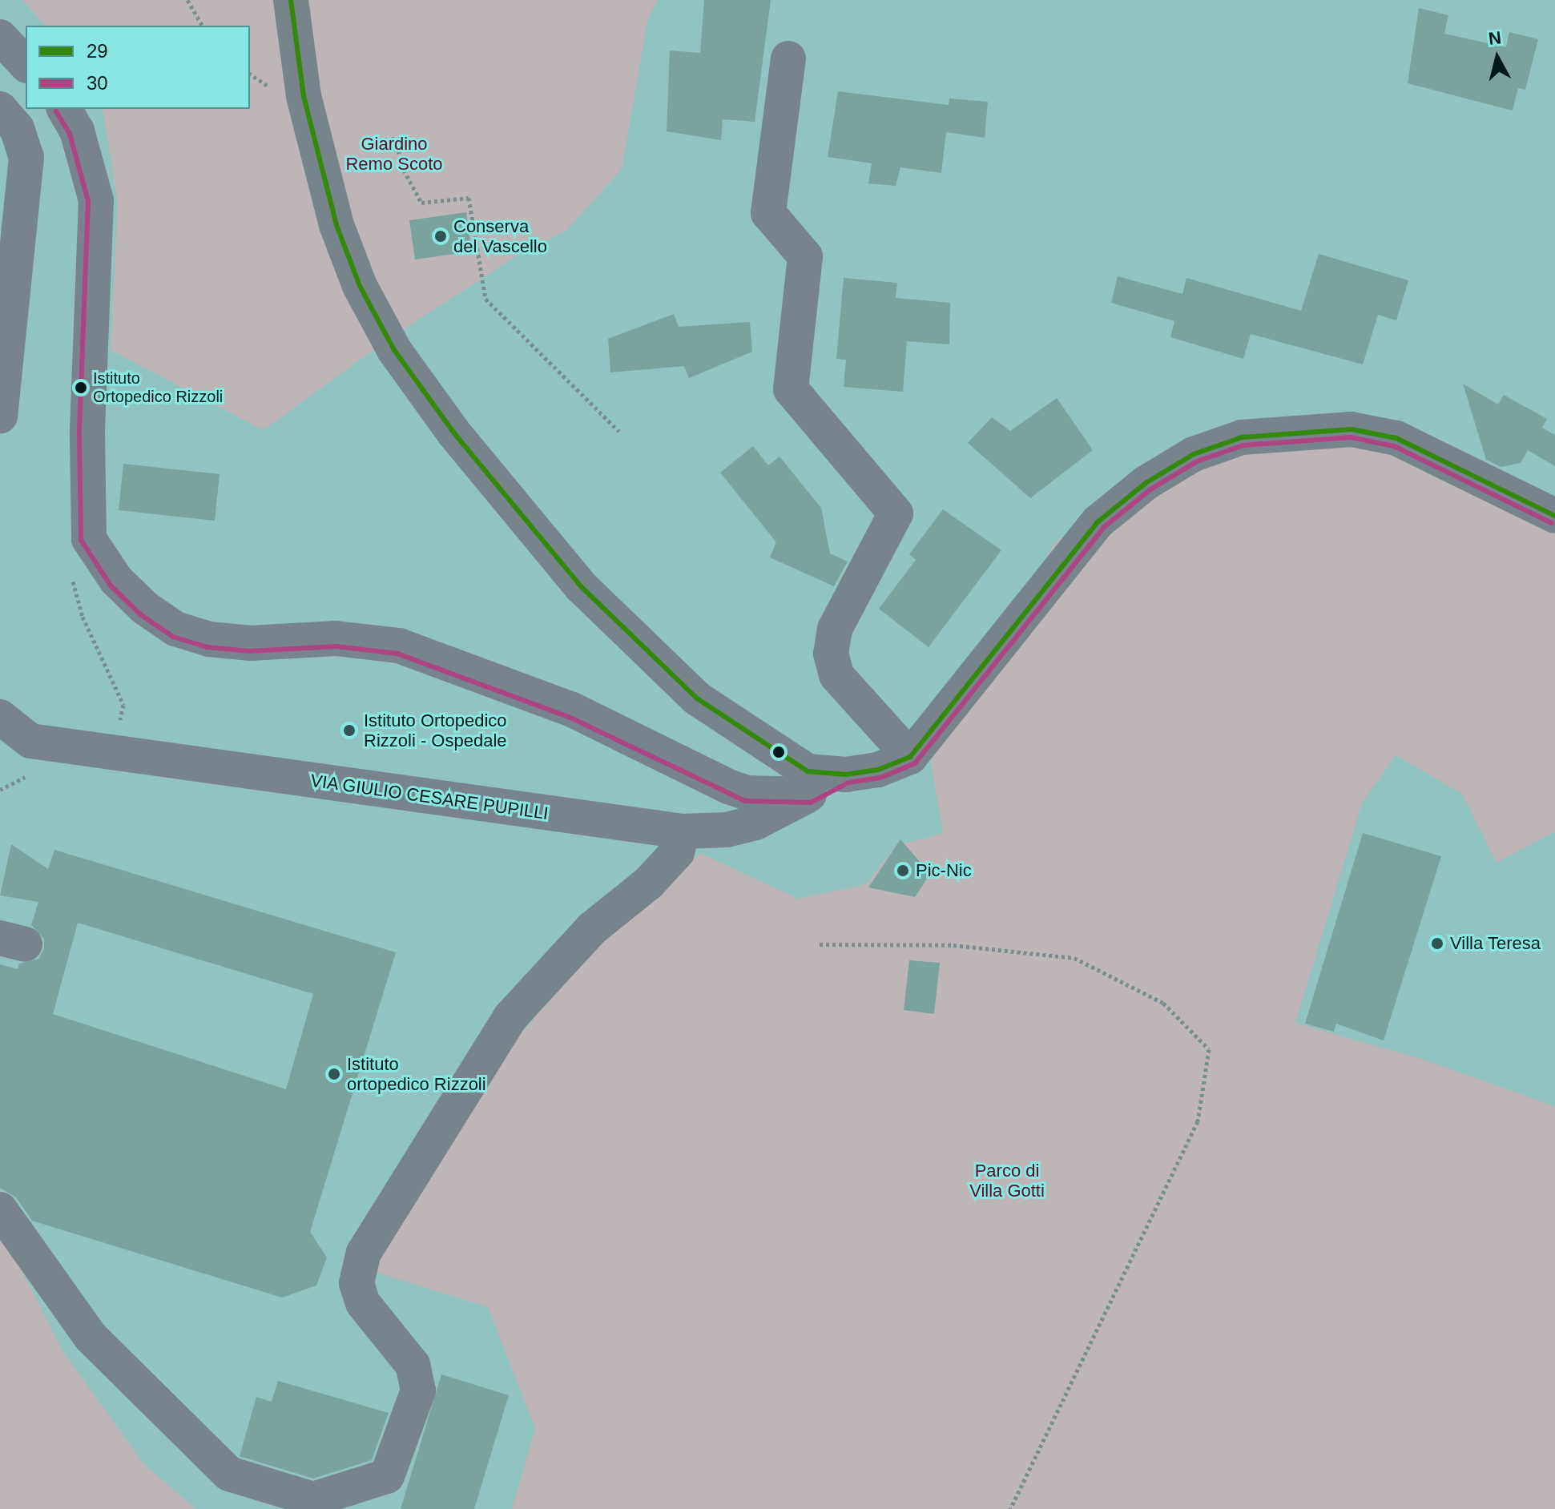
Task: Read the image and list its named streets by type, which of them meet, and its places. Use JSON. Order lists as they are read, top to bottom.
{
  "streets": {
    "street": ["VIA GIULIO CESARE PUPILLI"]
  },
  "parks": ["Giardino Remo Scoto", "Parco di Villa Gotti"],
  "places": [
    "Conserva del Vascello",
    "Istituto Ortopedico Rizzoli",
    "Istituto Ortopedico Rizzoli - Ospedale",
    "Pic-Nic",
    "Villa Teresa",
    "Istituto ortopedico Rizzoli"
  ],
  "lines": ["transit line 29", "transit line 30"],
  "legend": ["29", "30"],
  "north": "top"
}
